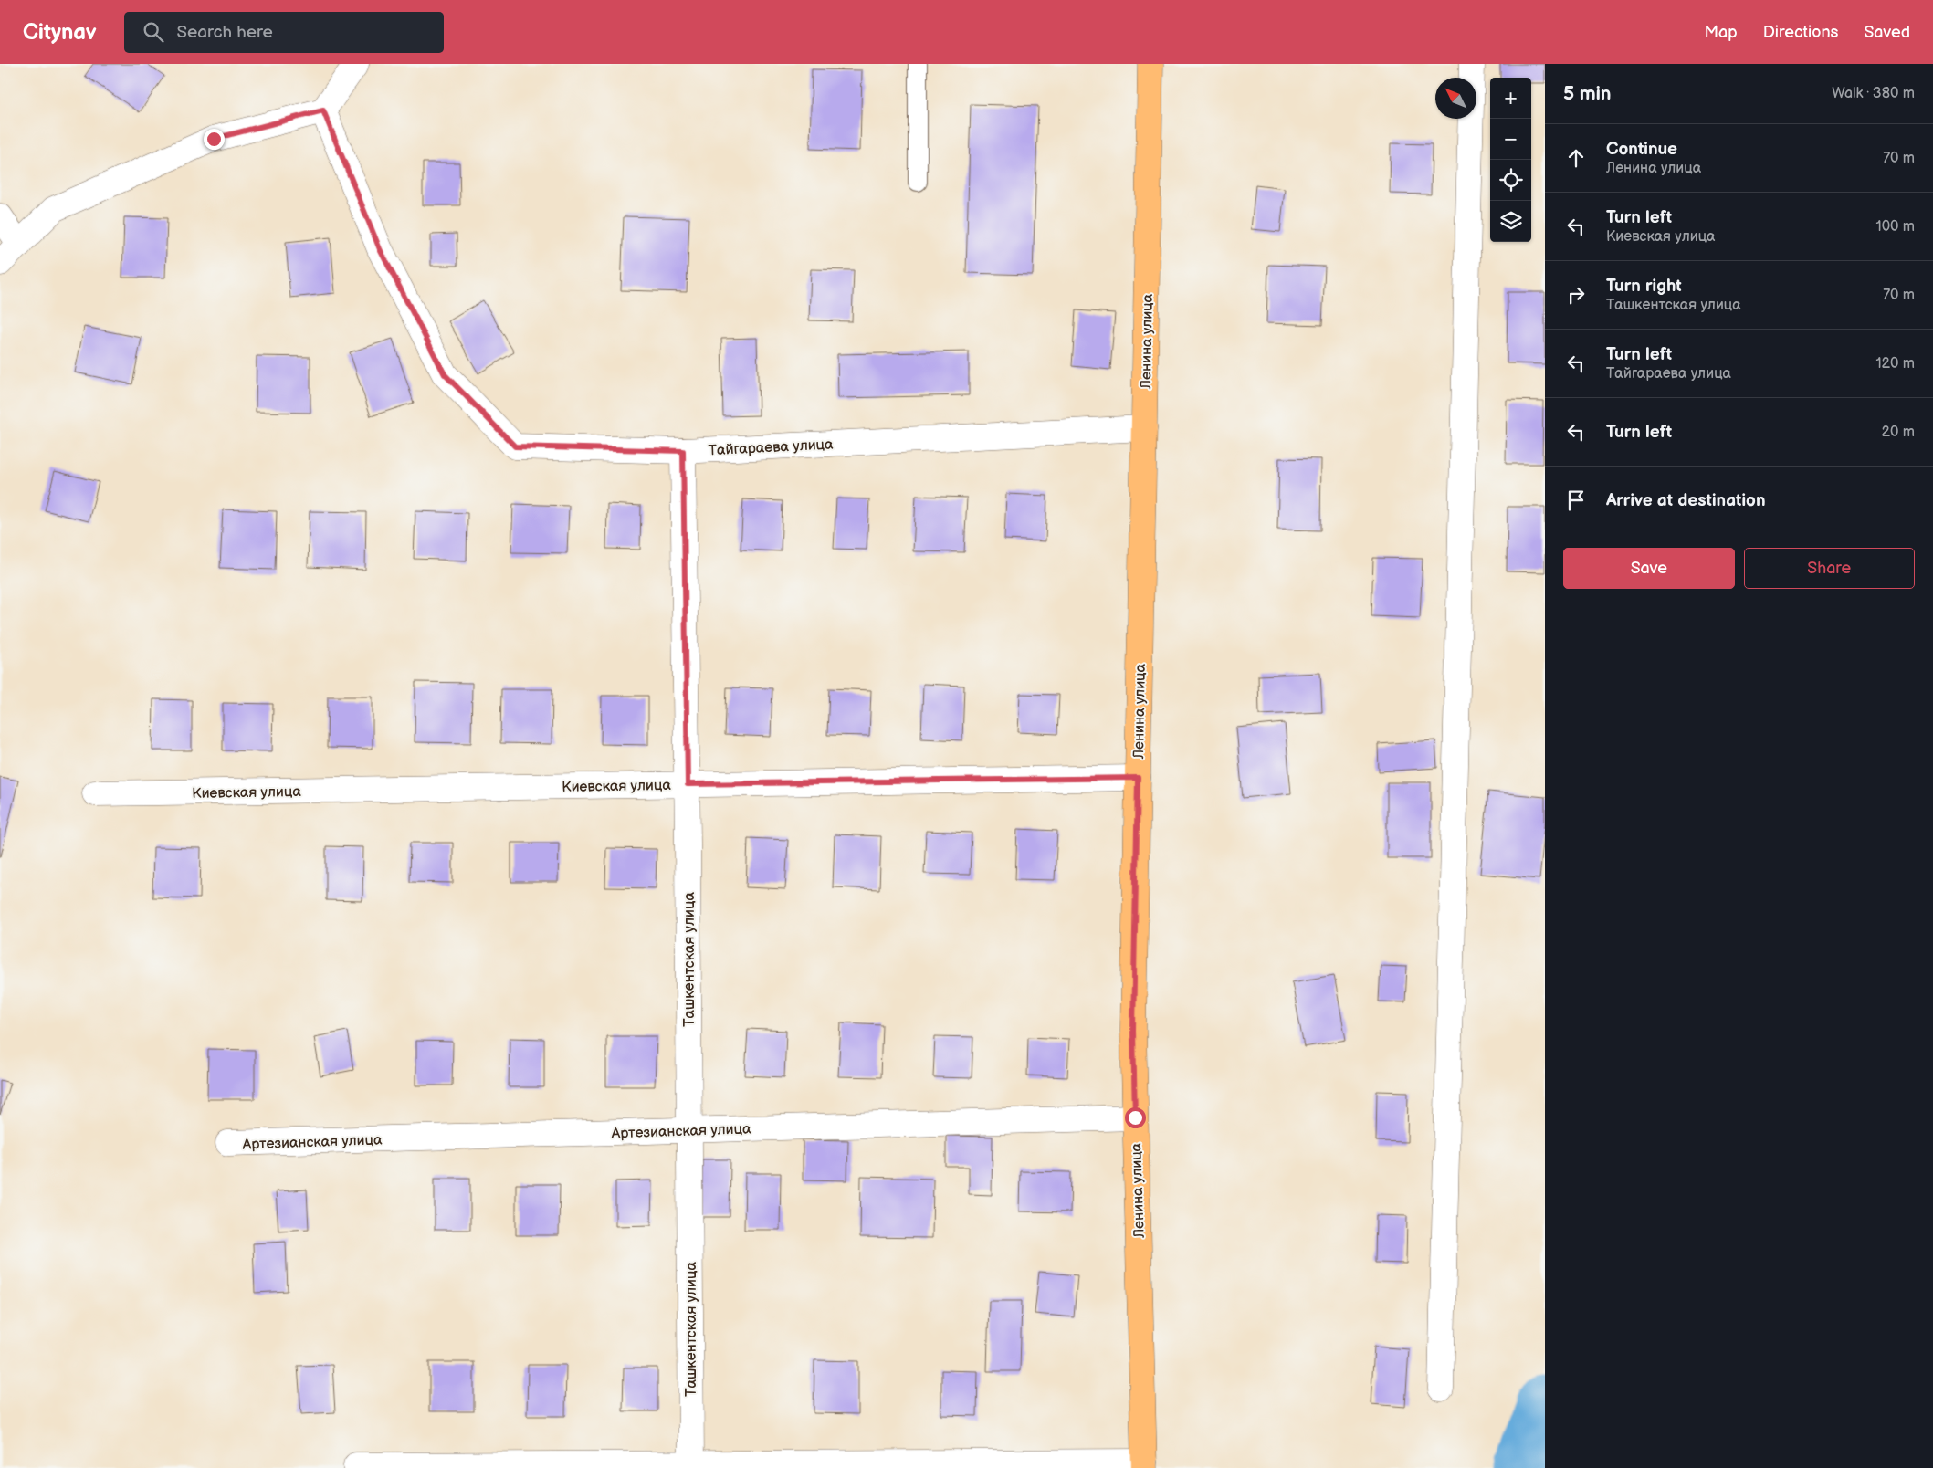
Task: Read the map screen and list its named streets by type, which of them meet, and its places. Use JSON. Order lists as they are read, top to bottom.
{
  "streets": {
    "main road": ["Ленина улица"],
    "street": [
      "Тайгараева улица",
      "Киевская улица",
      "Ташкентская улица",
      "Артезианская улица"
    ]
  },
  "crossings": [
    ["Ленина улица", "Тайгараева улица"],
    ["Ленина улица", "Киевская улица"],
    ["Ленина улица", "Артезианская улица"],
    ["Тайгараева улица", "Ташкентская улица"],
    ["Киевская улица", "Ташкентская улица"],
    ["Ташкентская улица", "Артезианская улица"]
  ],
  "north": "top left",
  "page": {
    "header": "Citynav",
    "search": "Search here",
    "nav": ["Map", "Directions", "Saved"],
    "heading": ["5 min", "Walk · 380 m"],
    "map_buttons": ["+", "−"],
    "list": [
      ["Continue", "Ленина улица", "70 m"],
      ["Turn left", "Киевская улица", "100 m"],
      ["Turn right", "Ташкентская улица", "70 m"],
      ["Turn left", "Тайгараева улица", "120 m"],
      ["Turn left", "20 m"],
      "Arrive at destination"
    ],
    "buttons": ["Save", "Share"]
  }
}
